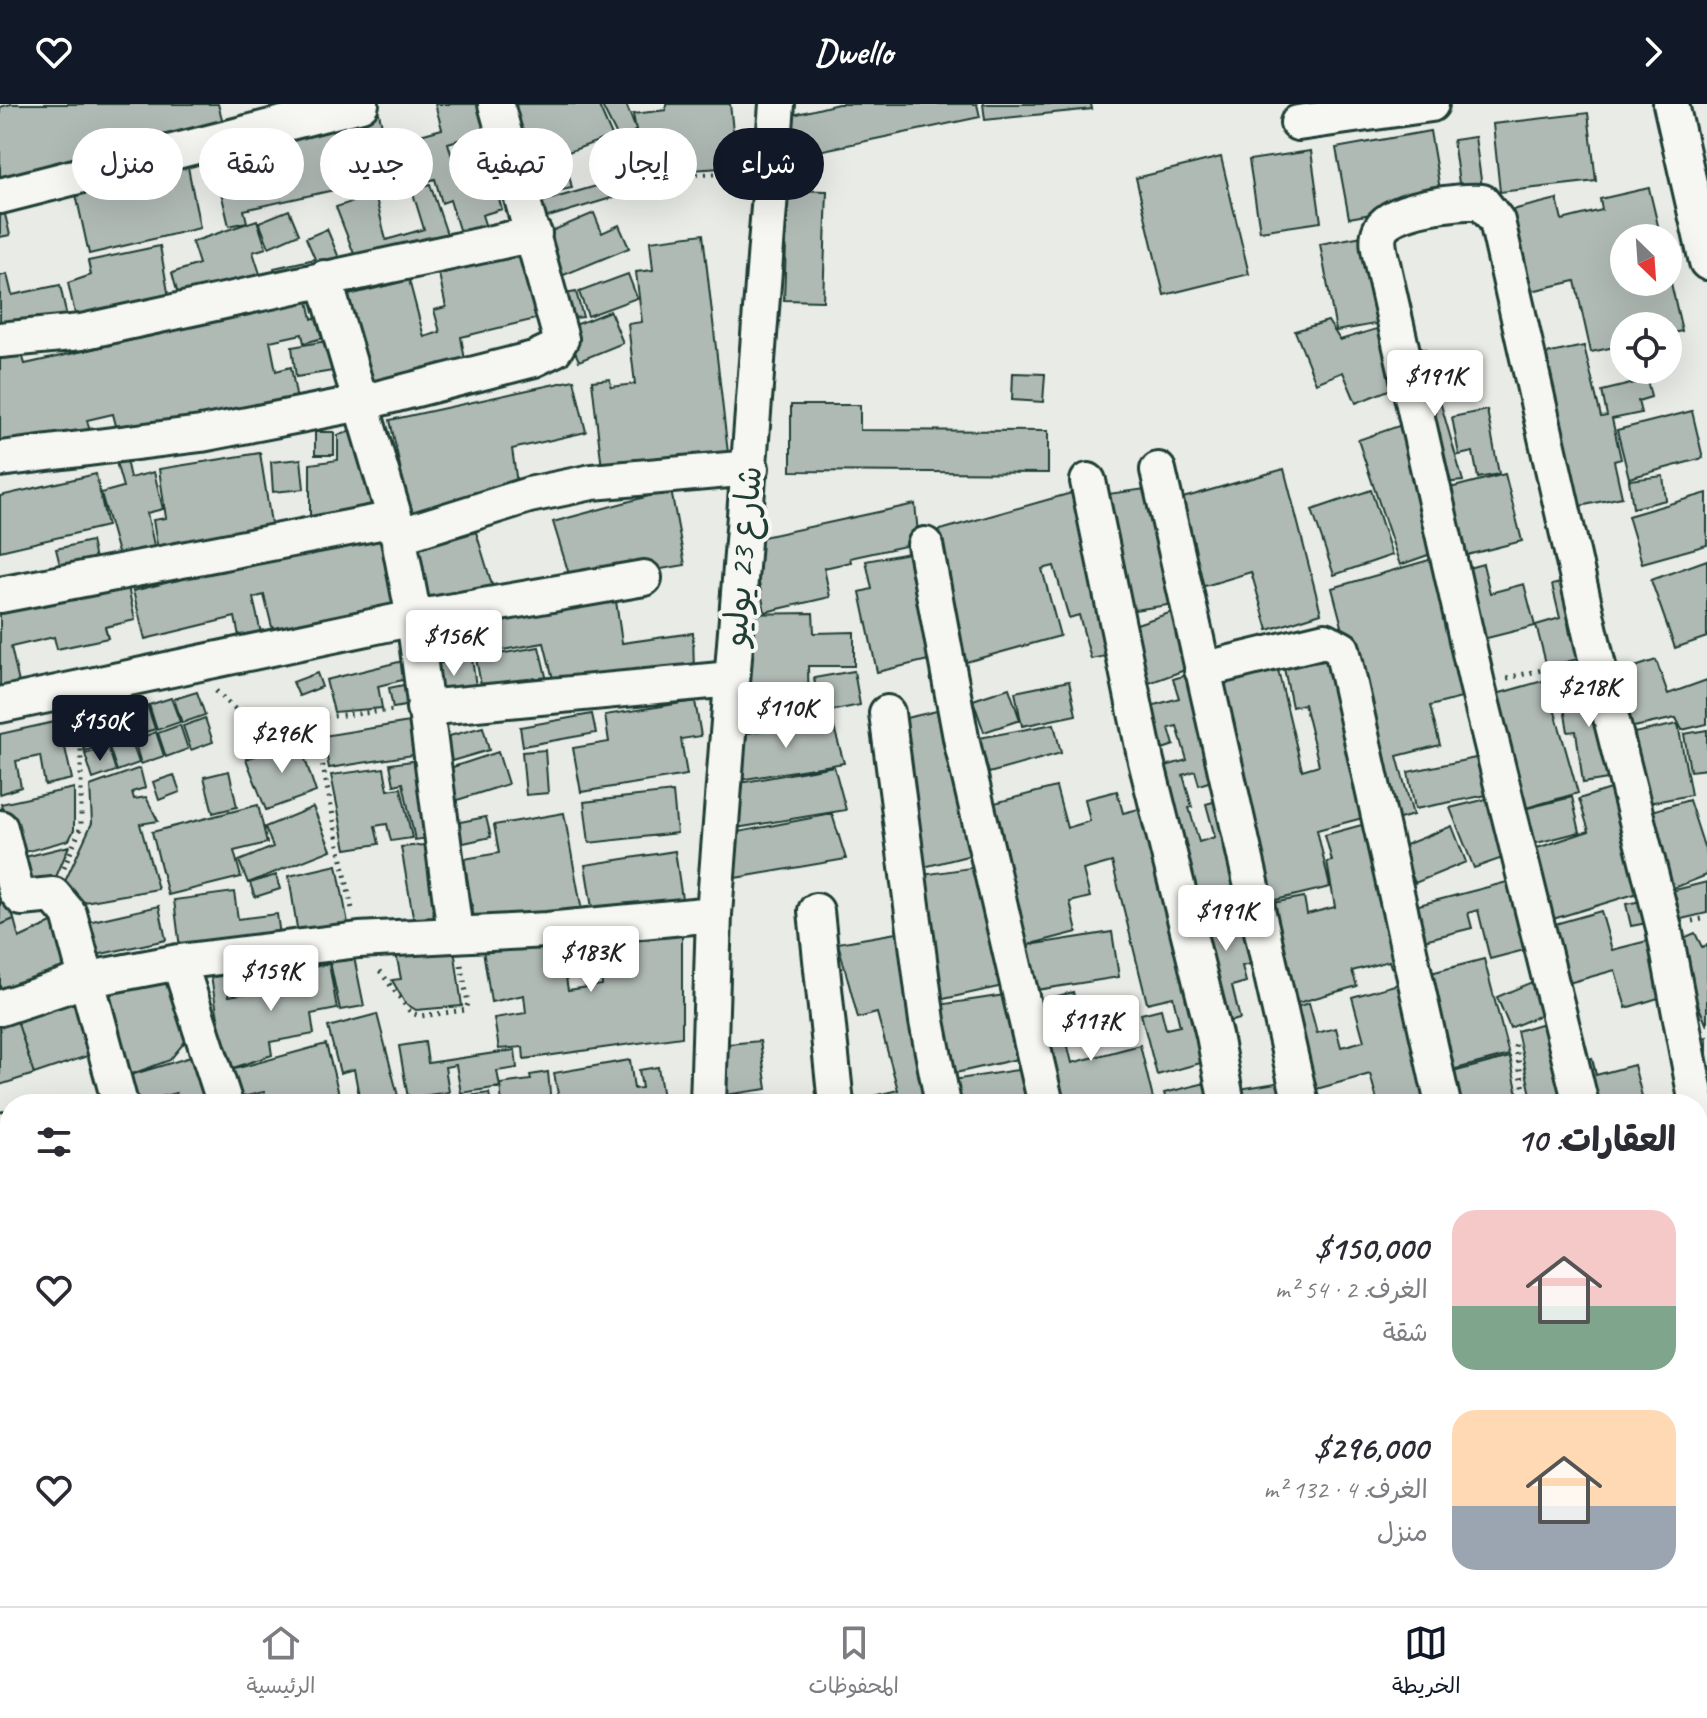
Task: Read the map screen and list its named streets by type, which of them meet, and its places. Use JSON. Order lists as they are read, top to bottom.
{
  "streets": {
    "street": ["شارع 23 يوليو"]
  },
  "north": "bottom right",
  "page": {
    "header": "Dwello",
    "chip": [
      "شراء",
      "إيجار",
      "تصفية",
      "جديد",
      "شقة",
      "منزل"
    ],
    "price": [
      "$191K",
      "$156K",
      "$218K",
      "$110K",
      "$150K",
      "$296K",
      "$191K",
      "$183K",
      "$159K",
      "$117K"
    ],
    "heading": "العقارات: 10",
    "list": [
      {
        "name": "$150,000",
        "note": "الغرف: 2 · 54 m² · شقة"
      },
      {
        "name": "$296,000",
        "note": "الغرف: 4 · 132 m² · منزل"
      }
    ],
    "tabs": ["الخريطة", "المحفوظات", "الرئيسية"]
  }
}
